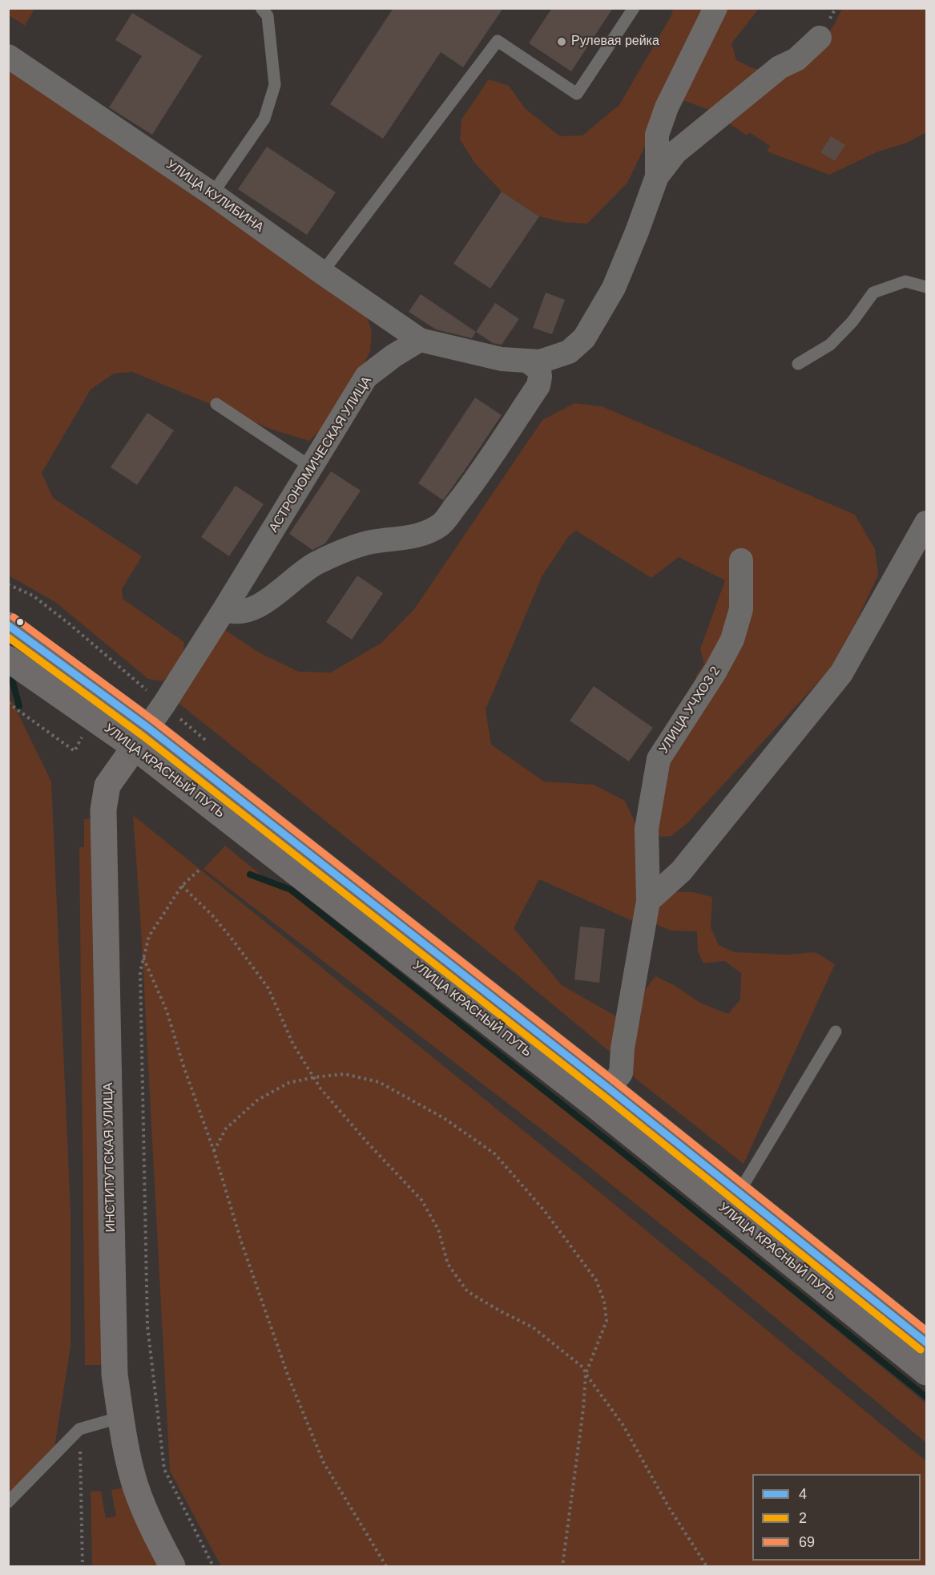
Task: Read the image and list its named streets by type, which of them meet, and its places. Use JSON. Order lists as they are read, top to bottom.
{
  "streets": {
    "main road": ["УЛИЦА КРАСНЫЙ ПУТЬ"],
    "street": [
      "УЛИЦА КУЛИБИНА",
      "АСТРОНОМИЧЕСКАЯ УЛИЦА",
      "УЛИЦА УЧХОЗ 2",
      "ИНСТИТУТСКАЯ УЛИЦА"
    ]
  },
  "crossings": [
    ["УЛИЦА КУЛИБИНА", "АСТРОНОМИЧЕСКАЯ УЛИЦА"],
    ["АСТРОНОМИЧЕСКАЯ УЛИЦА", "УЛИЦА КРАСНЫЙ ПУТЬ"],
    ["АСТРОНОМИЧЕСКАЯ УЛИЦА", "ИНСТИТУТСКАЯ УЛИЦА"],
    ["УЛИЦА УЧХОЗ 2", "УЛИЦА КРАСНЫЙ ПУТЬ"],
    ["УЛИЦА КРАСНЫЙ ПУТЬ", "ИНСТИТУТСКАЯ УЛИЦА"]
  ],
  "places": ["Рулевая рейка"],
  "lines": ["transit line 69", "transit line 4", "transit line 2"],
  "legend": ["4", "2", "69"]
}
